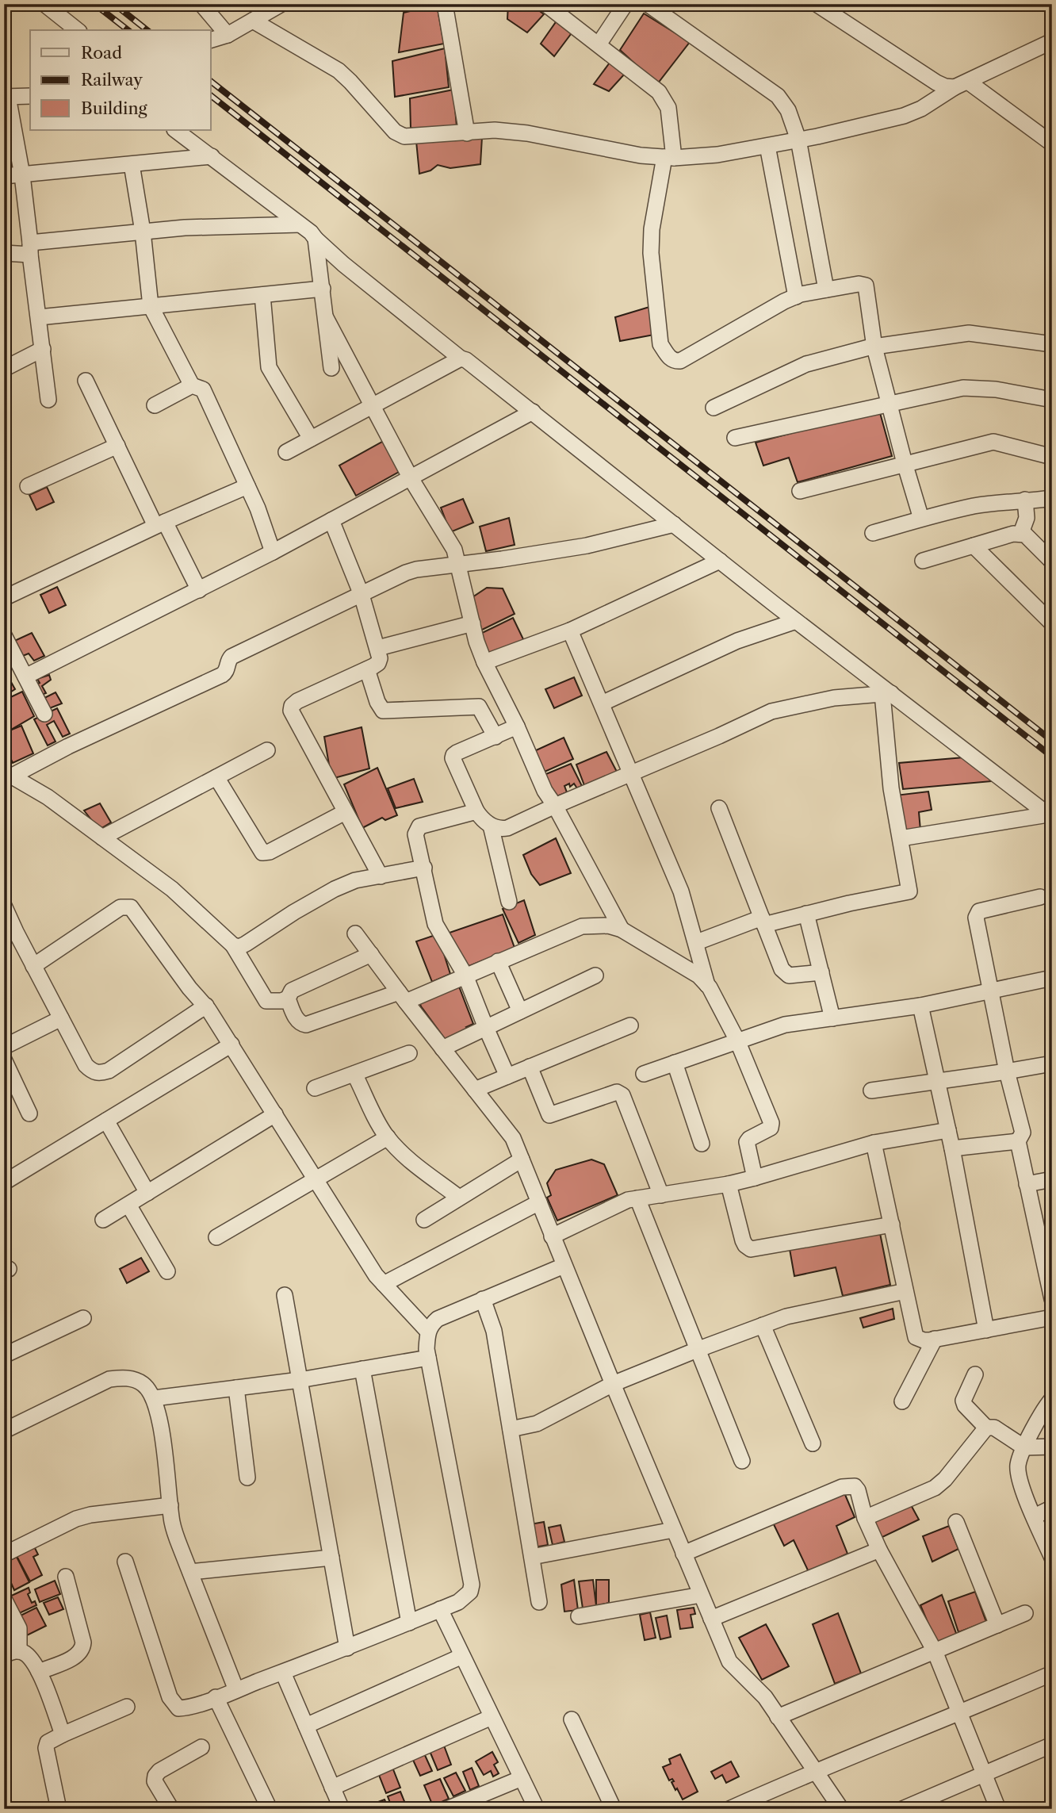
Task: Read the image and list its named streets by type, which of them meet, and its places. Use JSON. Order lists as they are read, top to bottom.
{
  "legend": ["Road", "Railway", "Building"]
}
